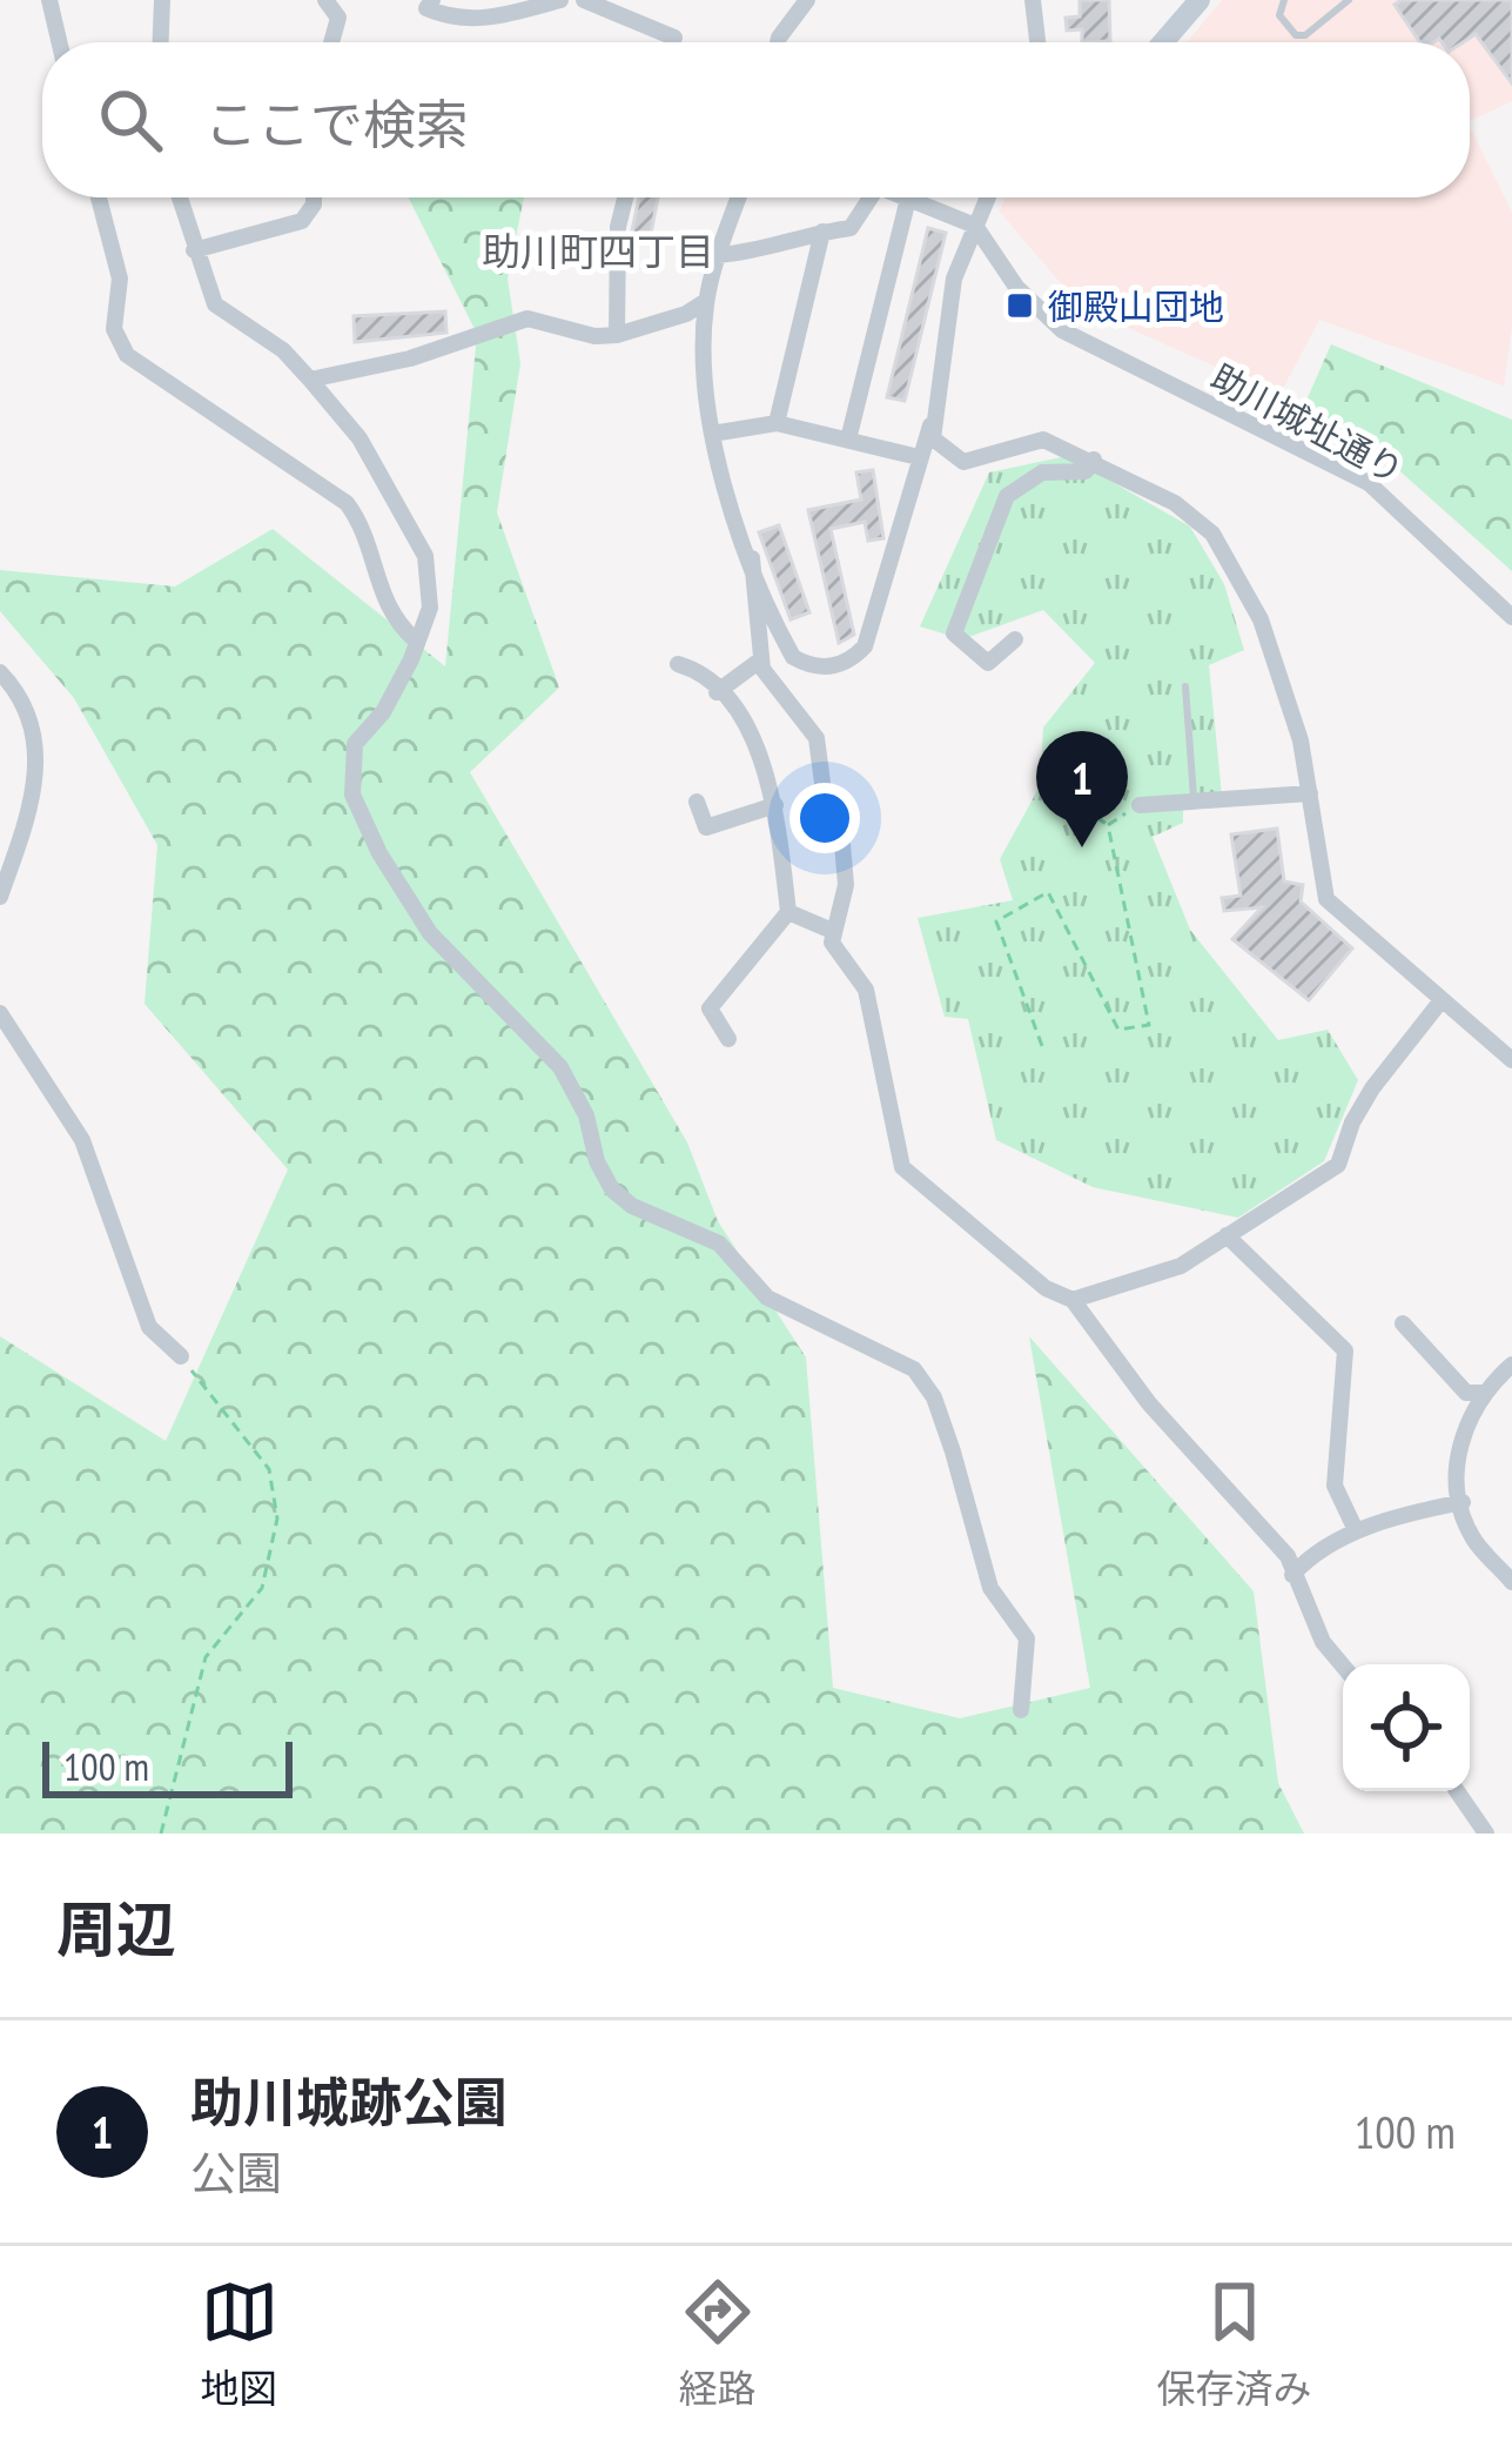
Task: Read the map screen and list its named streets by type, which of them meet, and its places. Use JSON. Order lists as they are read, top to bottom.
{
  "streets": {
    "street": ["助川城址通り"]
  },
  "districts": ["助川町四丁目"],
  "places": {
    "transit": ["御殿山団地"]
  },
  "scale_bar": "100 m",
  "page": {
    "search": "ここで検索",
    "pins": "1",
    "scale": "100 m",
    "heading": "周辺",
    "list": [
      {
        "mark": "1",
        "name": "助川城跡公園",
        "note": "公園",
        "value": "100 m"
      }
    ],
    "nav": ["地図", "経路", "保存済み"]
  }
}
